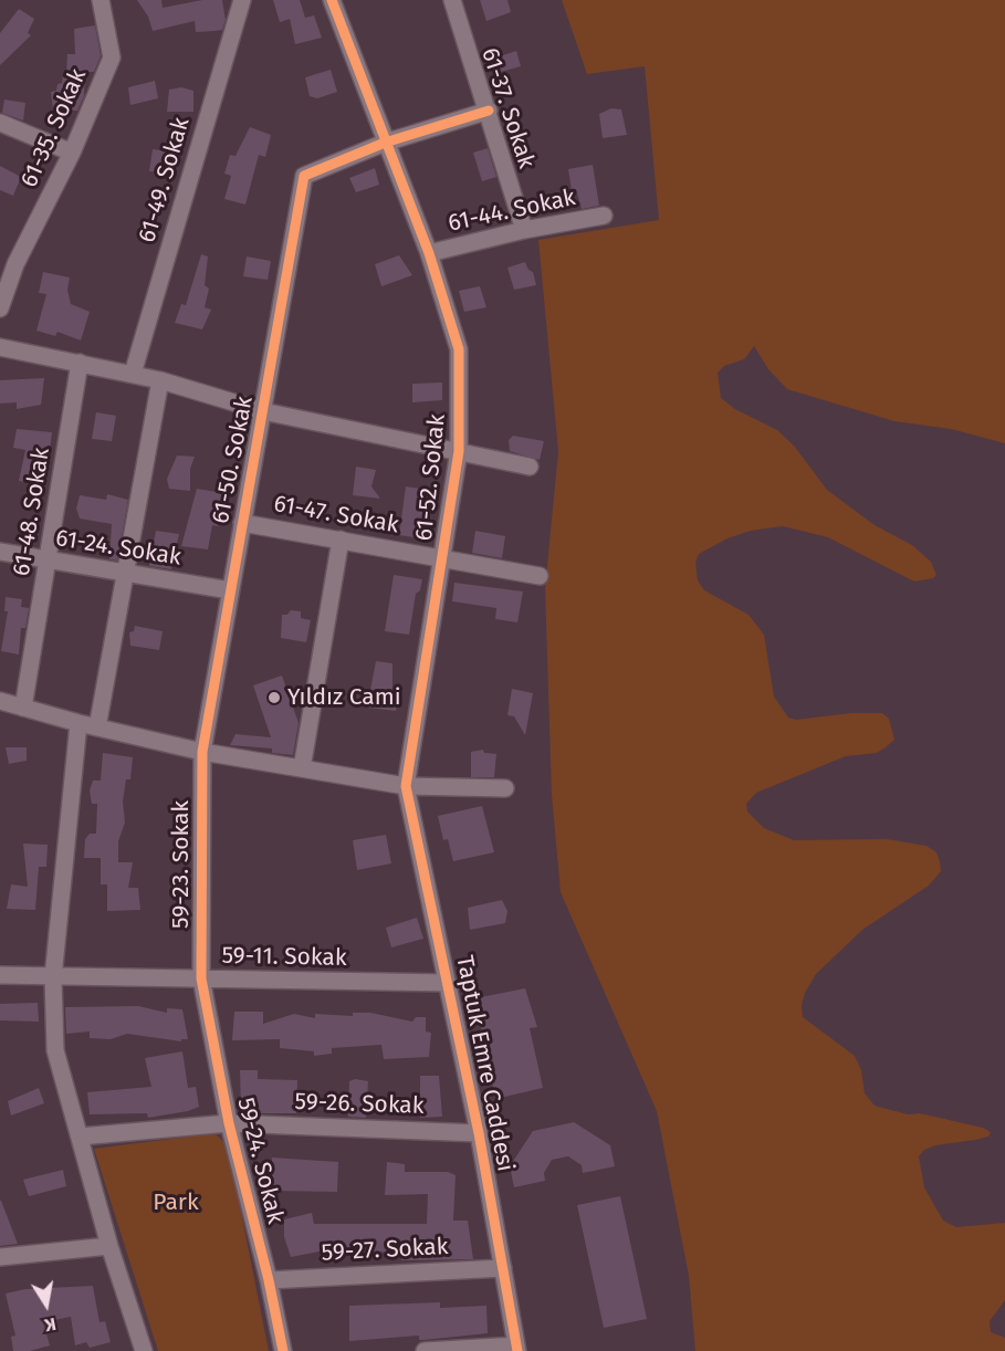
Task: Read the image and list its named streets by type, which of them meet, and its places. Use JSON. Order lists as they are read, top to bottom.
{
  "streets": {
    "street": [
      "61-37. Sokak",
      "61-35. Sokak",
      "61-49. Sokak",
      "61-44. Sokak",
      "61-50. Sokak",
      "61-52. Sokak",
      "61-48. Sokak",
      "61-47. Sokak",
      "61-24. Sokak",
      "59-23. Sokak",
      "59-11. Sokak",
      "Taptuk Emre Caddesi",
      "59-26. Sokak",
      "59-24. Sokak",
      "59-27. Sokak"
    ]
  },
  "crossings": [
    ["61-37. Sokak", "61-44. Sokak"],
    ["61-44. Sokak", "61-52. Sokak"],
    ["61-50. Sokak", "61-52. Sokak"],
    ["61-50. Sokak", "61-47. Sokak"],
    ["61-50. Sokak", "61-24. Sokak"],
    ["61-50. Sokak", "59-23. Sokak"],
    ["61-52. Sokak", "61-47. Sokak"],
    ["61-52. Sokak", "Taptuk Emre Caddesi"],
    ["61-48. Sokak", "61-24. Sokak"],
    ["59-23. Sokak", "59-11. Sokak"],
    ["59-23. Sokak", "59-24. Sokak"],
    ["59-11. Sokak", "Taptuk Emre Caddesi"],
    ["59-11. Sokak", "59-24. Sokak"],
    ["Taptuk Emre Caddesi", "59-26. Sokak"],
    ["Taptuk Emre Caddesi", "59-27. Sokak"],
    ["59-26. Sokak", "59-24. Sokak"],
    ["59-24. Sokak", "59-27. Sokak"]
  ],
  "parks": ["Park"],
  "places": ["Yıldız Cami"],
  "north": "bottom"
}
